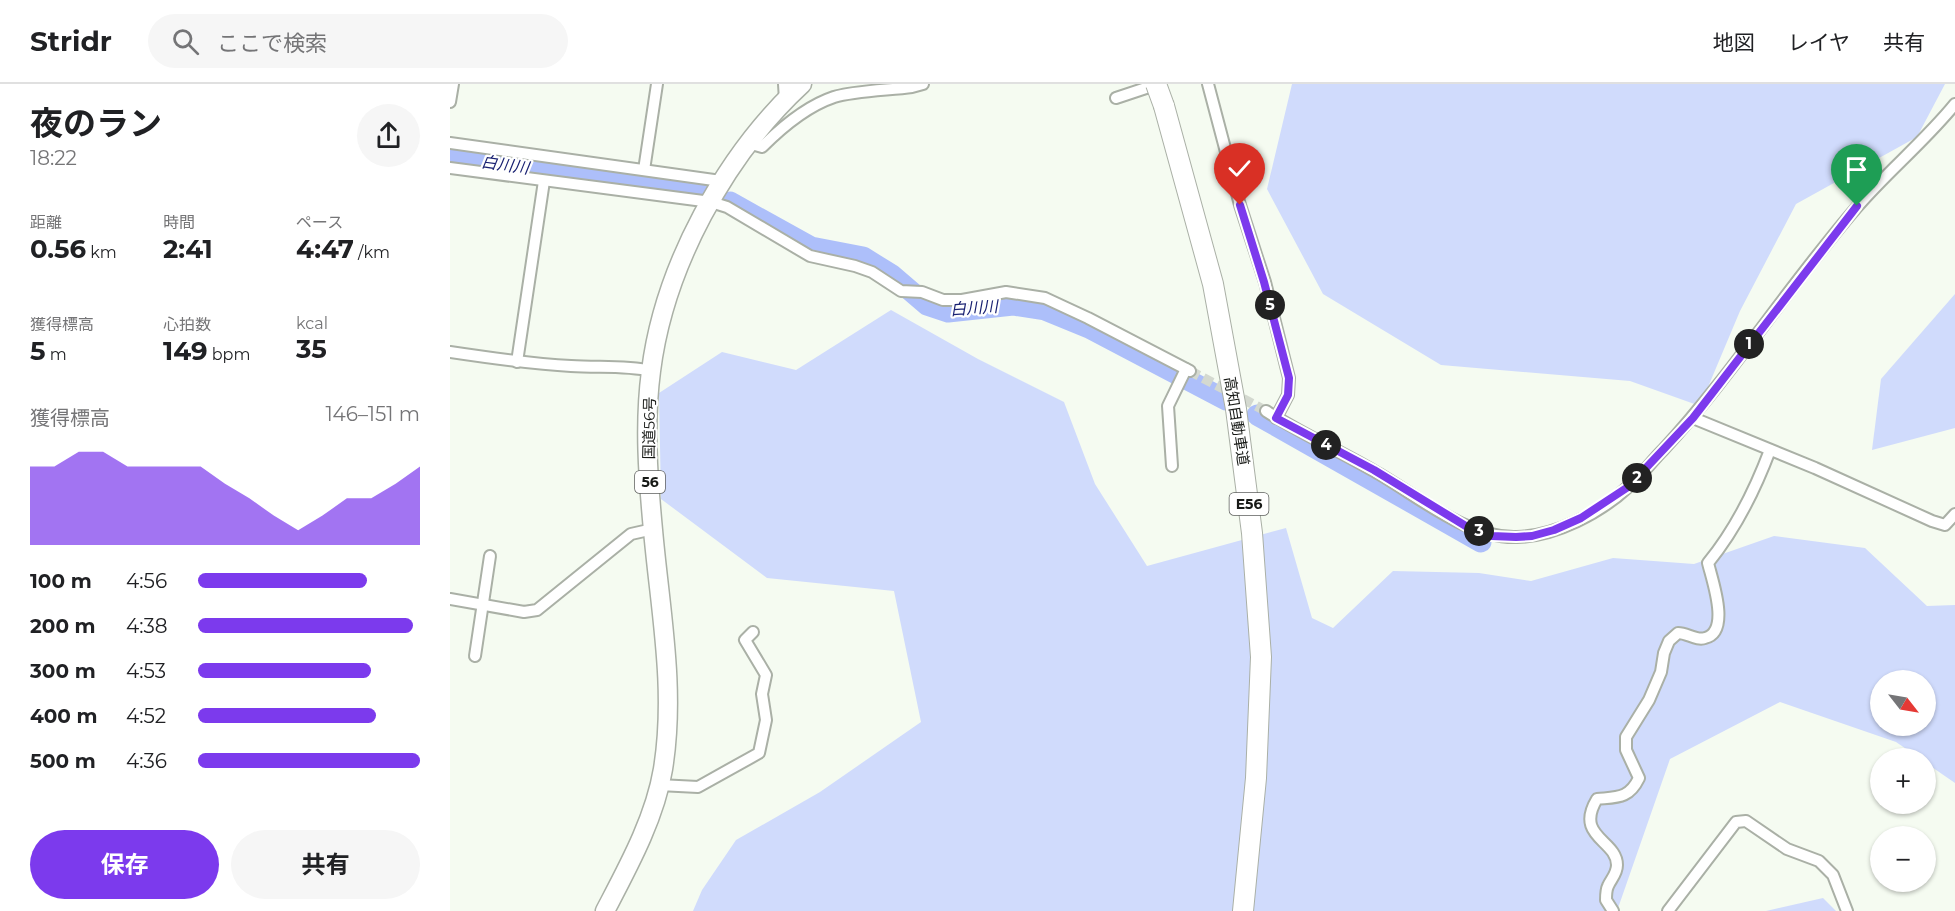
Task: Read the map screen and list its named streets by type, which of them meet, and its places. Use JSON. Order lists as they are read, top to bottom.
{
  "streets": {
    "highway": [
      "高知自動車道",
      "国道56号",
      "56",
      "E56"
    ]
  },
  "water": ["白川川"],
  "north": "bottom right",
  "page": {
    "header": "Stridr",
    "search": "ここで検索",
    "nav": ["地図", "レイヤ", "共有"],
    "heading": ["夜のラン", "18:22"],
    "stats": [
      ["距離", "0.56 km"],
      ["時間", "2:41"],
      ["ペース", "4:47 /km"],
      ["獲得標高", "5 m"],
      ["心拍数", "149 bpm"],
      ["kcal", "35"]
    ],
    "pins": [
      "5",
      "1",
      "4",
      "2",
      "3"
    ],
    "chart": ["獲得標高", "146–151 m"],
    "list": [
      {
        "name": "100 m",
        "note": "4:56"
      },
      {
        "name": "200 m",
        "note": "4:38"
      },
      {
        "name": "300 m",
        "note": "4:53"
      },
      {
        "name": "400 m",
        "note": "4:52"
      },
      {
        "name": "500 m",
        "note": "4:36"
      }
    ],
    "map_buttons": ["+", "−"],
    "buttons": ["保存", "共有"]
  }
}
